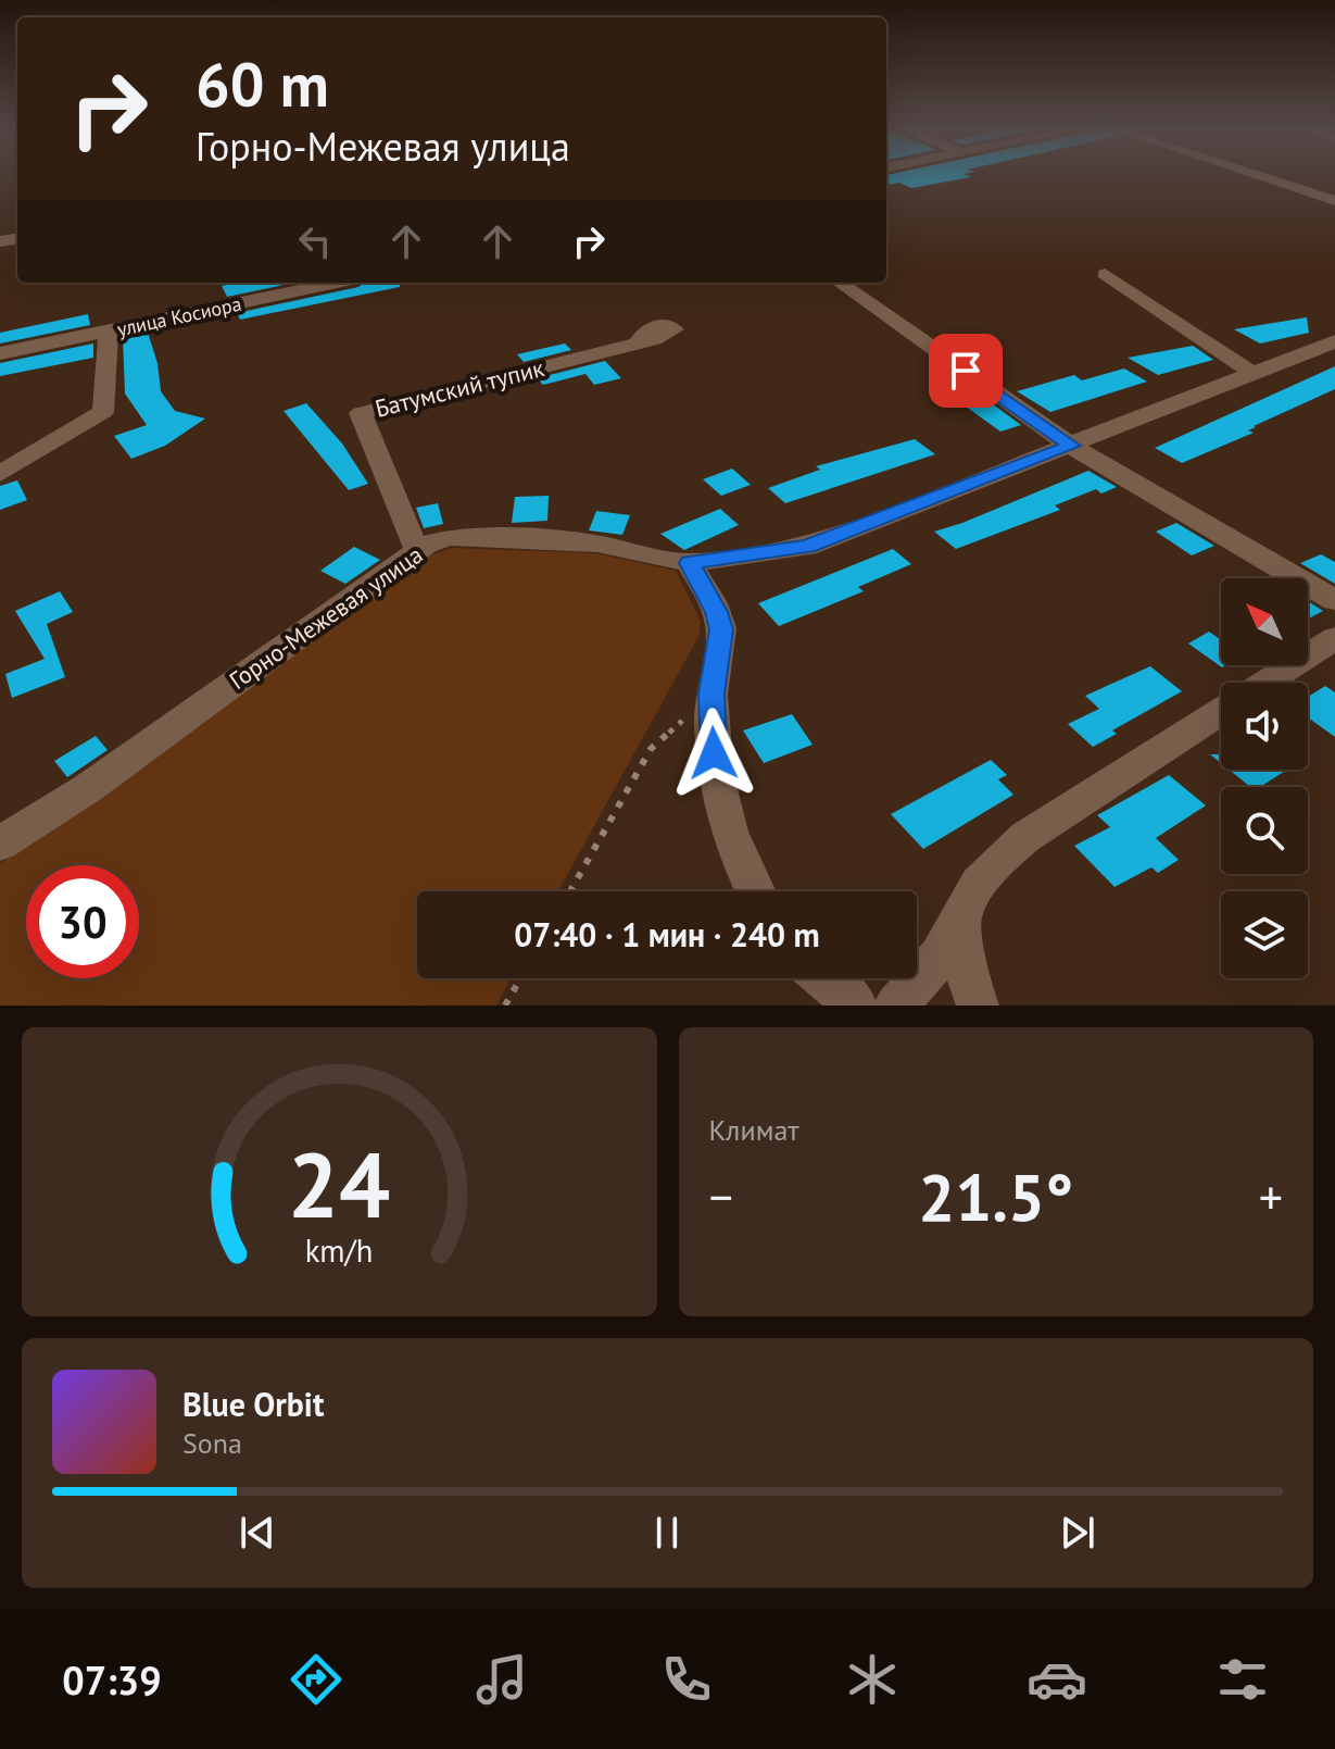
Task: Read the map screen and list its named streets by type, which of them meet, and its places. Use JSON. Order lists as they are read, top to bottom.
{
  "streets": {
    "street": ["улица Косиора", "Батумский тупик", "Горно-Межевая улица"]
  },
  "crossings": [
    ["Батумский тупик", "Горно-Межевая улица"]
  ],
  "north": "top left",
  "page": {
    "turn": ["60 m", "Горно-Межевая улица"],
    "limit": "30",
    "trip": "07:40 · 1 мин · 240 m",
    "tile": "Климат",
    "heat": ["−", "21.5°", "+"],
    "song": ["Blue Orbit", "Sona"],
    "tabs": "07:39",
    "gauge": ["24", "km/h"]
  }
}
